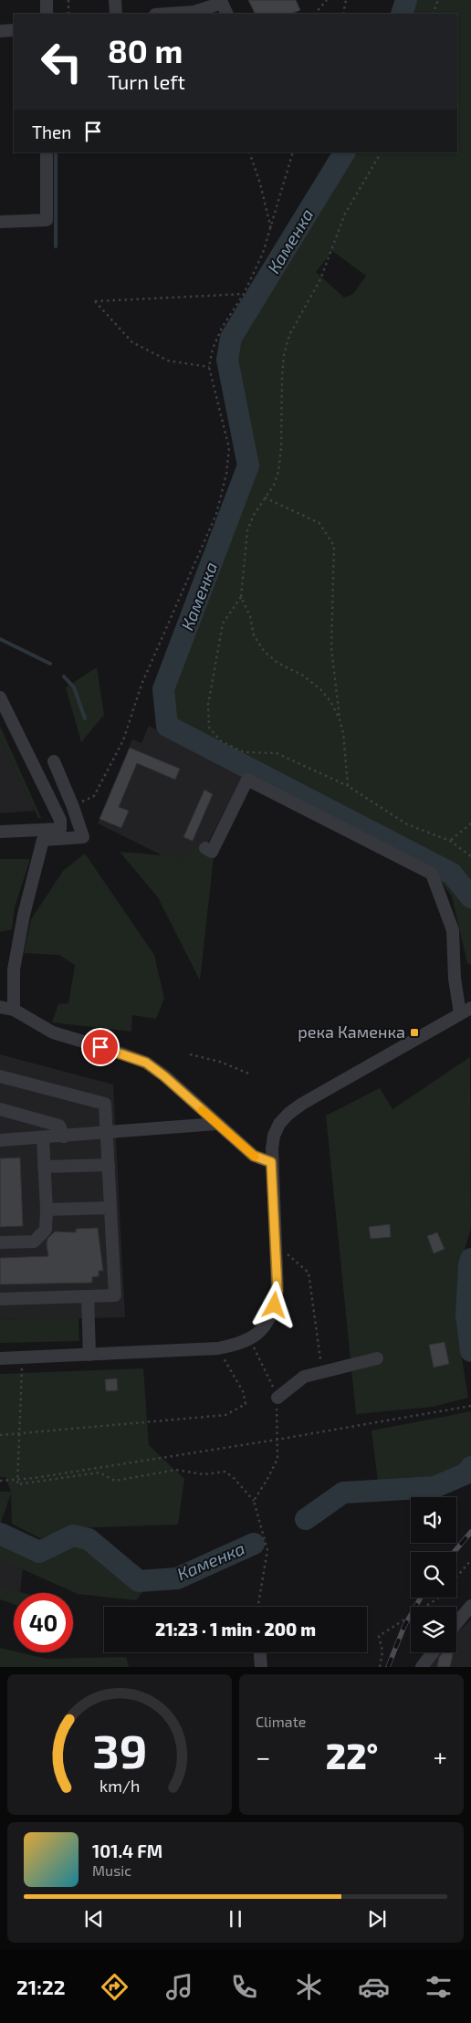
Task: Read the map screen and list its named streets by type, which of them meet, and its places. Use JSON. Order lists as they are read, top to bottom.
{
  "water": ["Каменка"],
  "places": {
    "transit": ["река Каменка"]
  },
  "page": {
    "turn": ["80 m", "Turn left"],
    "then": "Then",
    "limit": "40",
    "trip": "21:23 · 1 min · 200 m",
    "tile": "Climate",
    "heat": ["−", "22°", "+"],
    "song": ["101.4 FM", "Music"],
    "tabs": "21:22",
    "gauge": ["39", "km/h"]
  }
}
